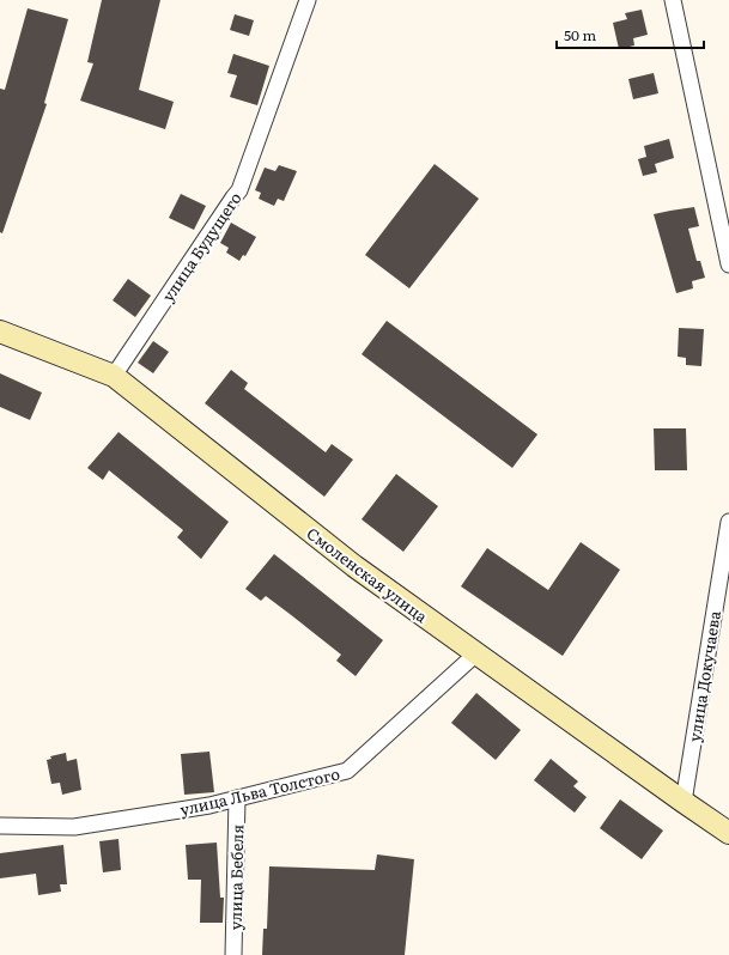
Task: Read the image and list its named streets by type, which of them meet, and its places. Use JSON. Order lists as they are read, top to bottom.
{
  "streets": {
    "main road": ["Смоленская улица"],
    "street": [
      "улица Будущего",
      "улица Докучаева",
      "улица Льва Толстого",
      "улица Бебеля"
    ]
  },
  "crossings": [
    ["улица Будущего", "Смоленская улица"],
    ["Смоленская улица", "улица Докучаева"],
    ["Смоленская улица", "улица Льва Толстого"],
    ["улица Льва Толстого", "улица Бебеля"]
  ],
  "scale_bar": "50 m"
}
